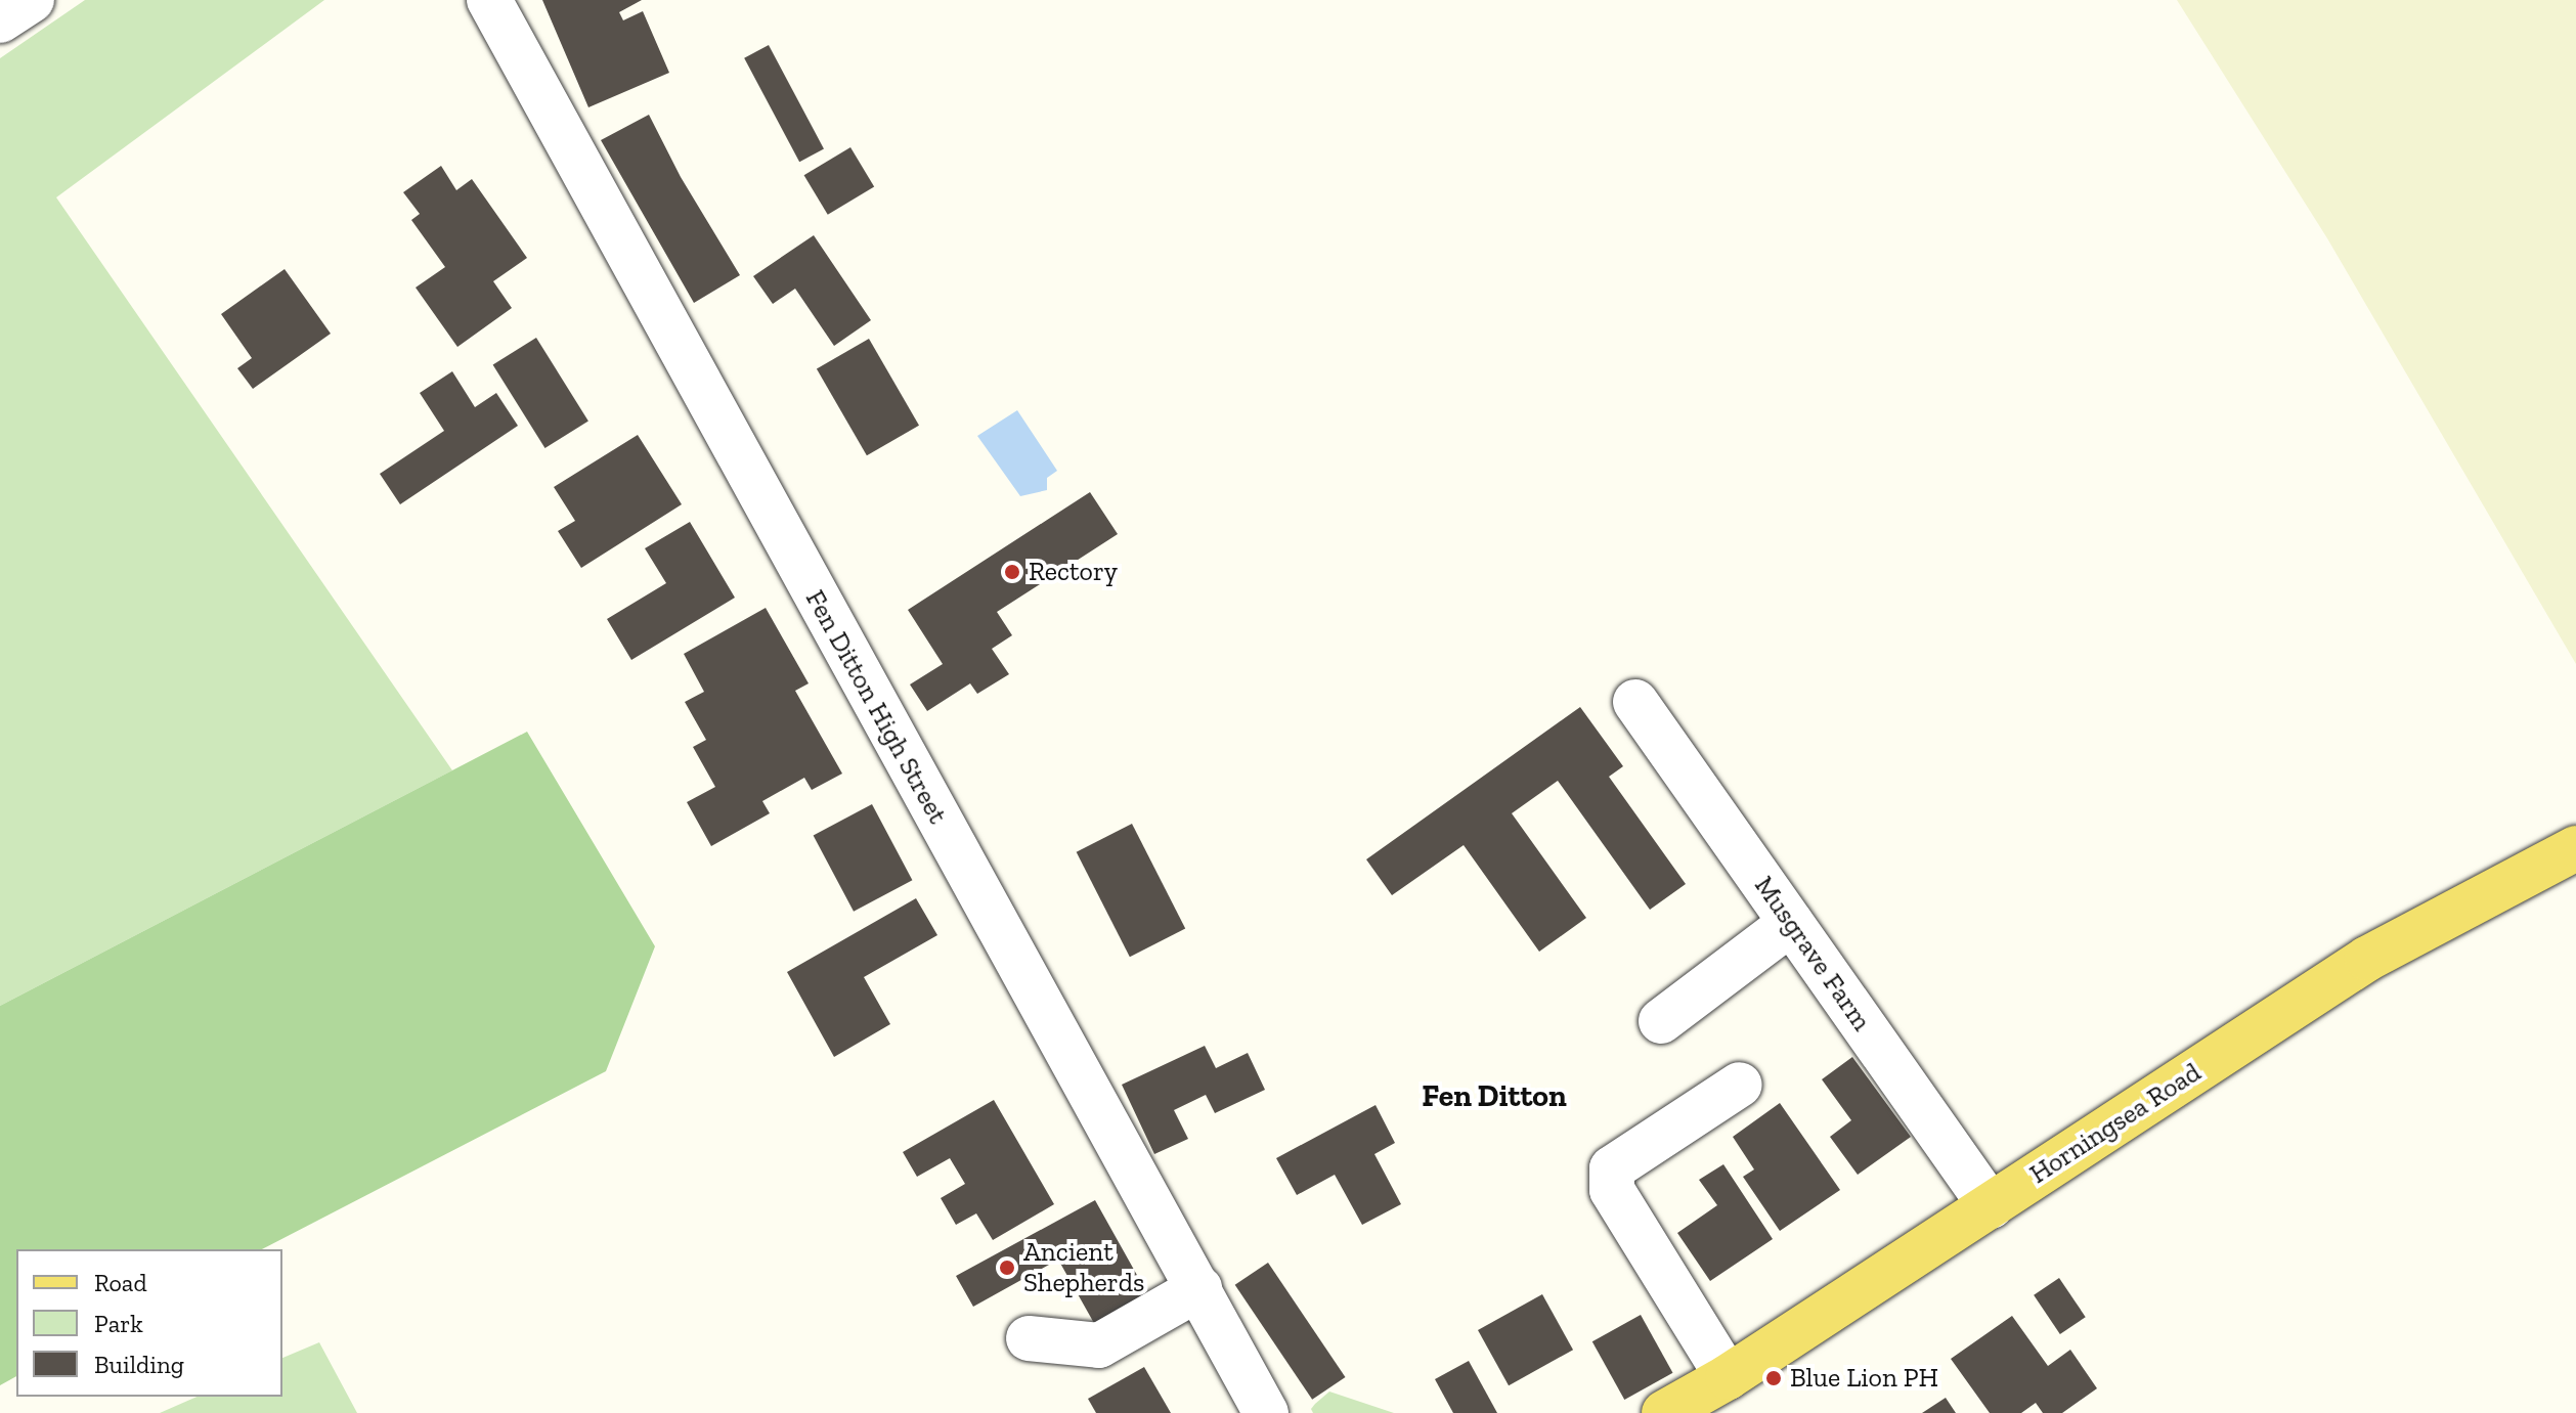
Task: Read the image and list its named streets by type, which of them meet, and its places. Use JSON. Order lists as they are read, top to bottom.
{
  "streets": {
    "main road": ["Horningsea Road"],
    "street": ["Fen Ditton High Street", "Musgrave Farm"]
  },
  "crossings": [
    ["Musgrave Farm", "Horningsea Road"]
  ],
  "districts": ["Fen Ditton"],
  "places": ["Rectory", "Ancient Shepherds", "Blue Lion PH"],
  "legend": ["Road", "Park", "Building"]
}
